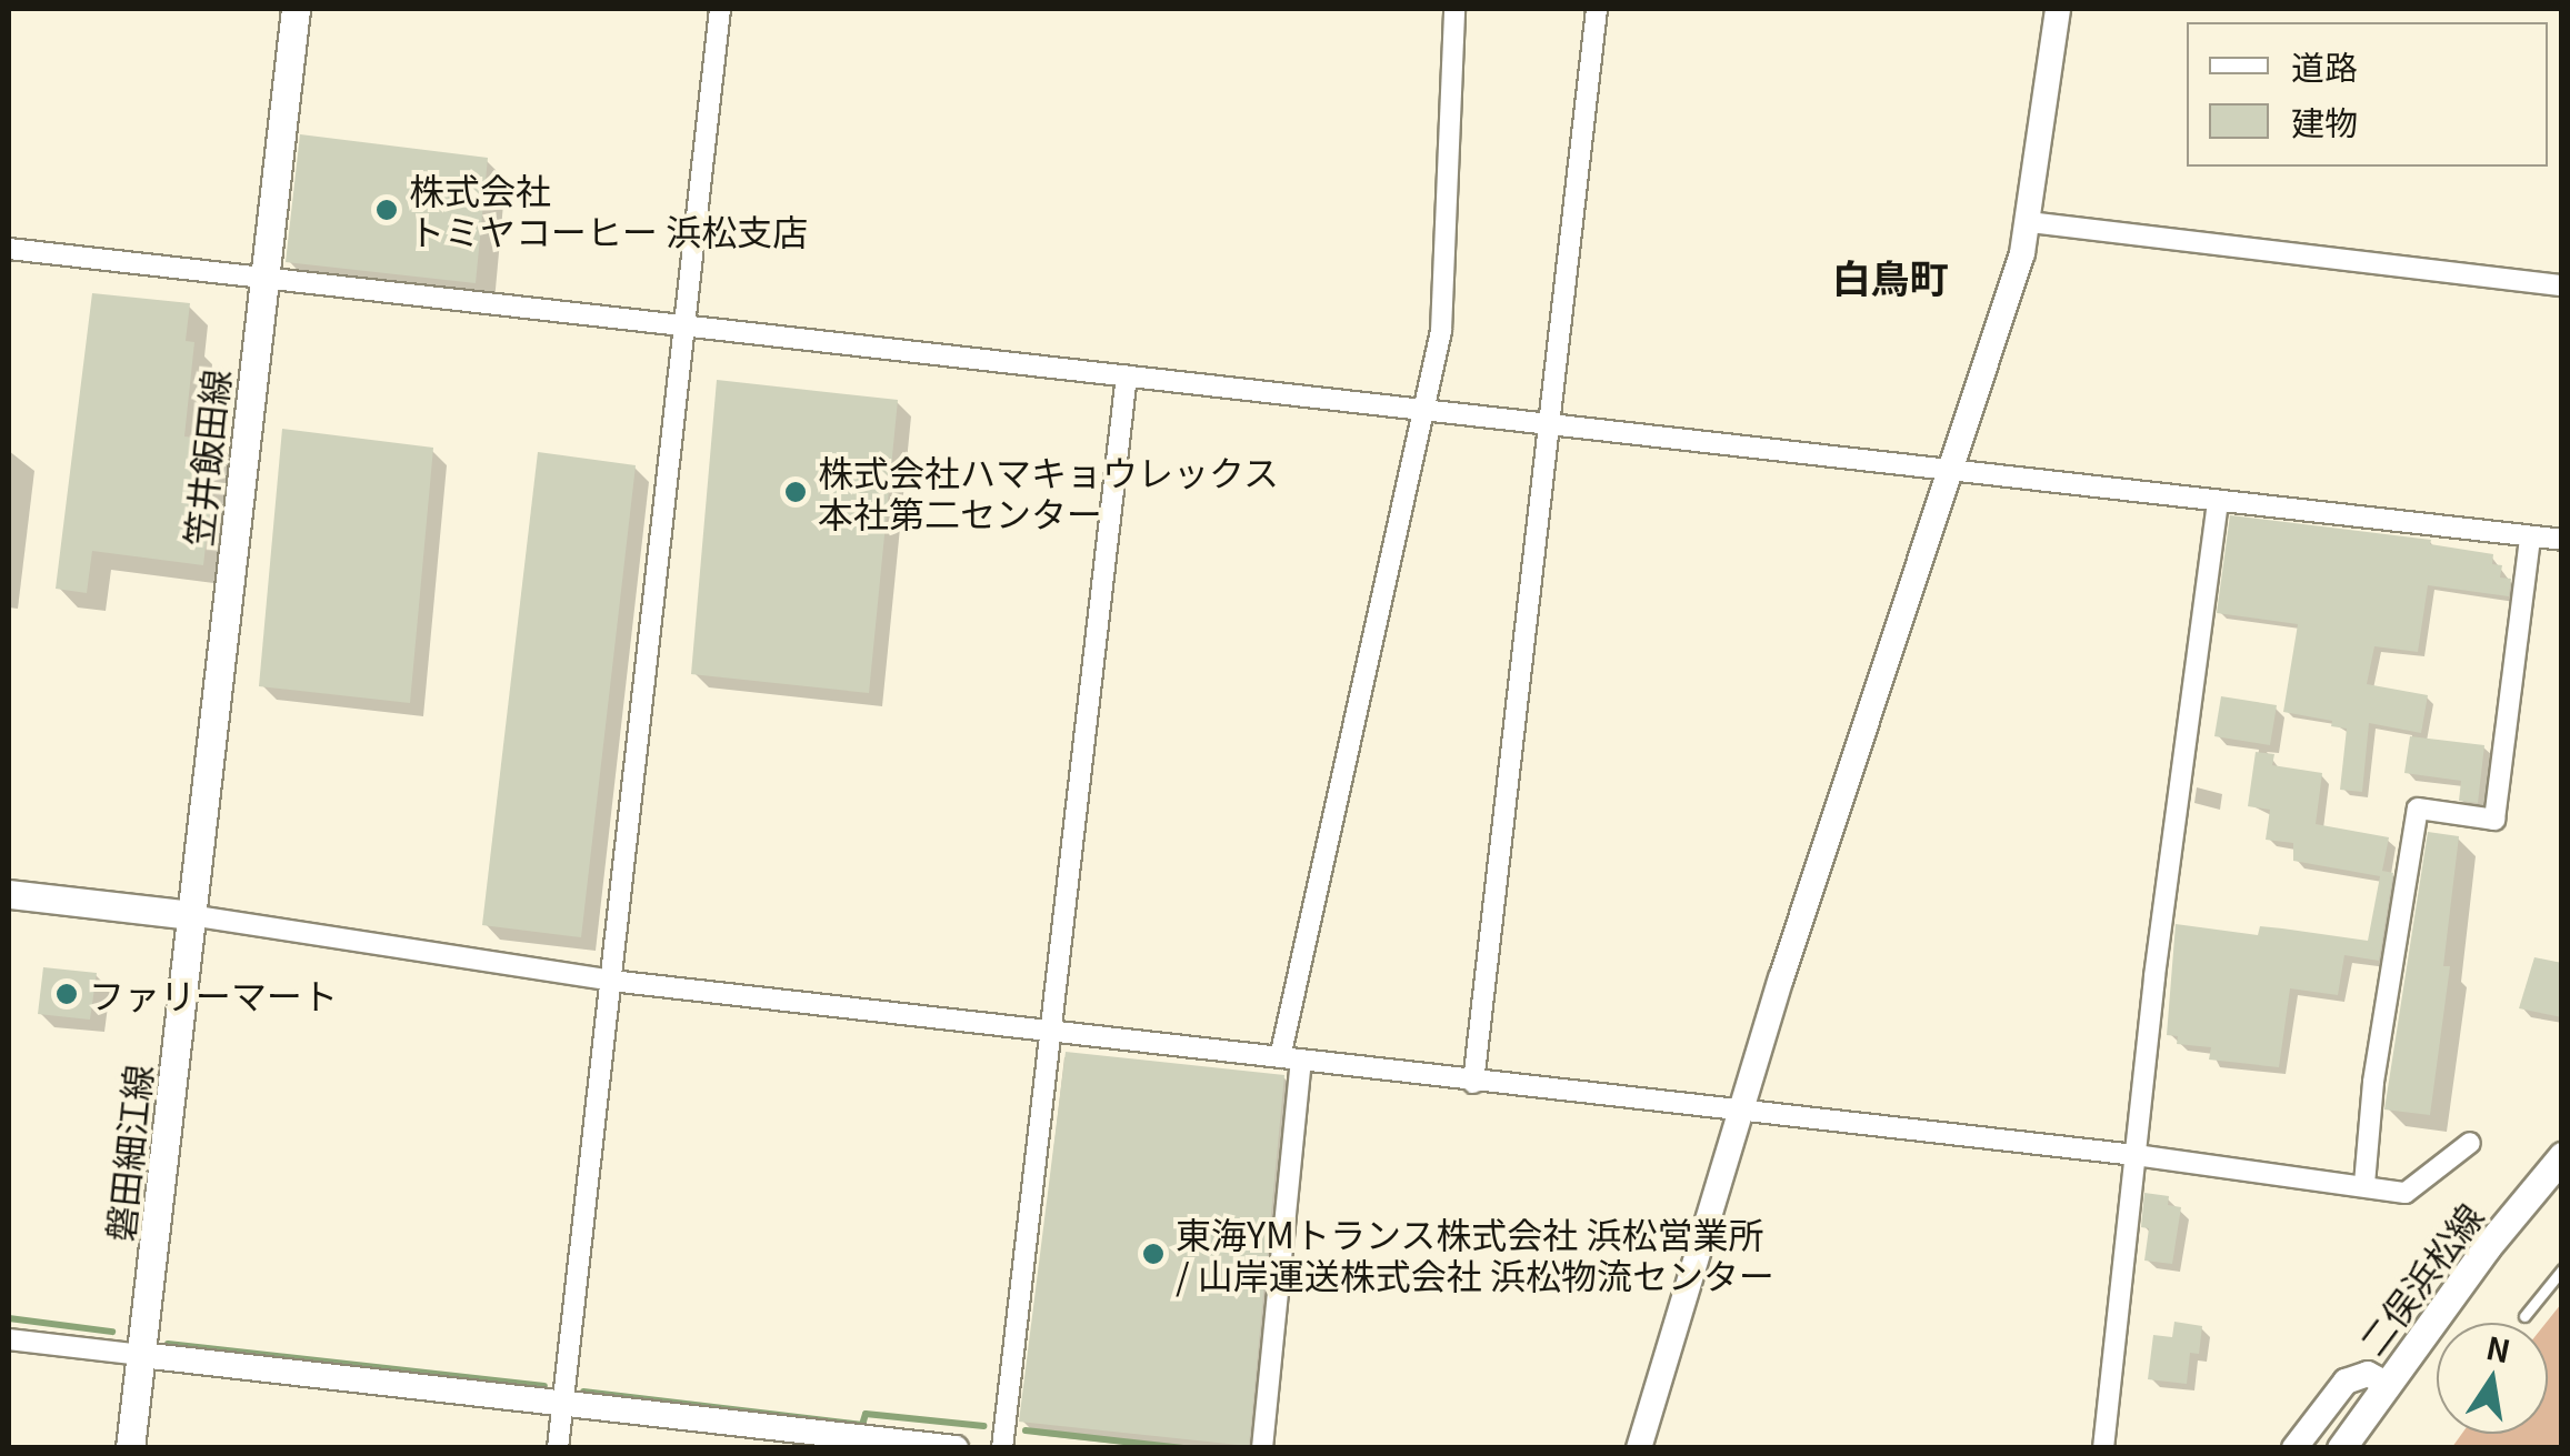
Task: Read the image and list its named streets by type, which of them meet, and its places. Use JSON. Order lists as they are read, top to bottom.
{
  "streets": {
    "main road": ["笠井飯田線", "磐田細江線", "二俣浜松線"]
  },
  "crossings": [
    ["笠井飯田線", "磐田細江線"]
  ],
  "districts": ["白鳥町"],
  "places": [
    "株式会社 トミヤコーヒー 浜松支店",
    "株式会社ハマキョウレックス 本社第二センター",
    "ファリーマート",
    "東海YMトランス株式会社 浜松営業所 / 山岸運送株式会社 浜松物流センター"
  ],
  "legend": ["道路", "建物"],
  "north": "top"
}
